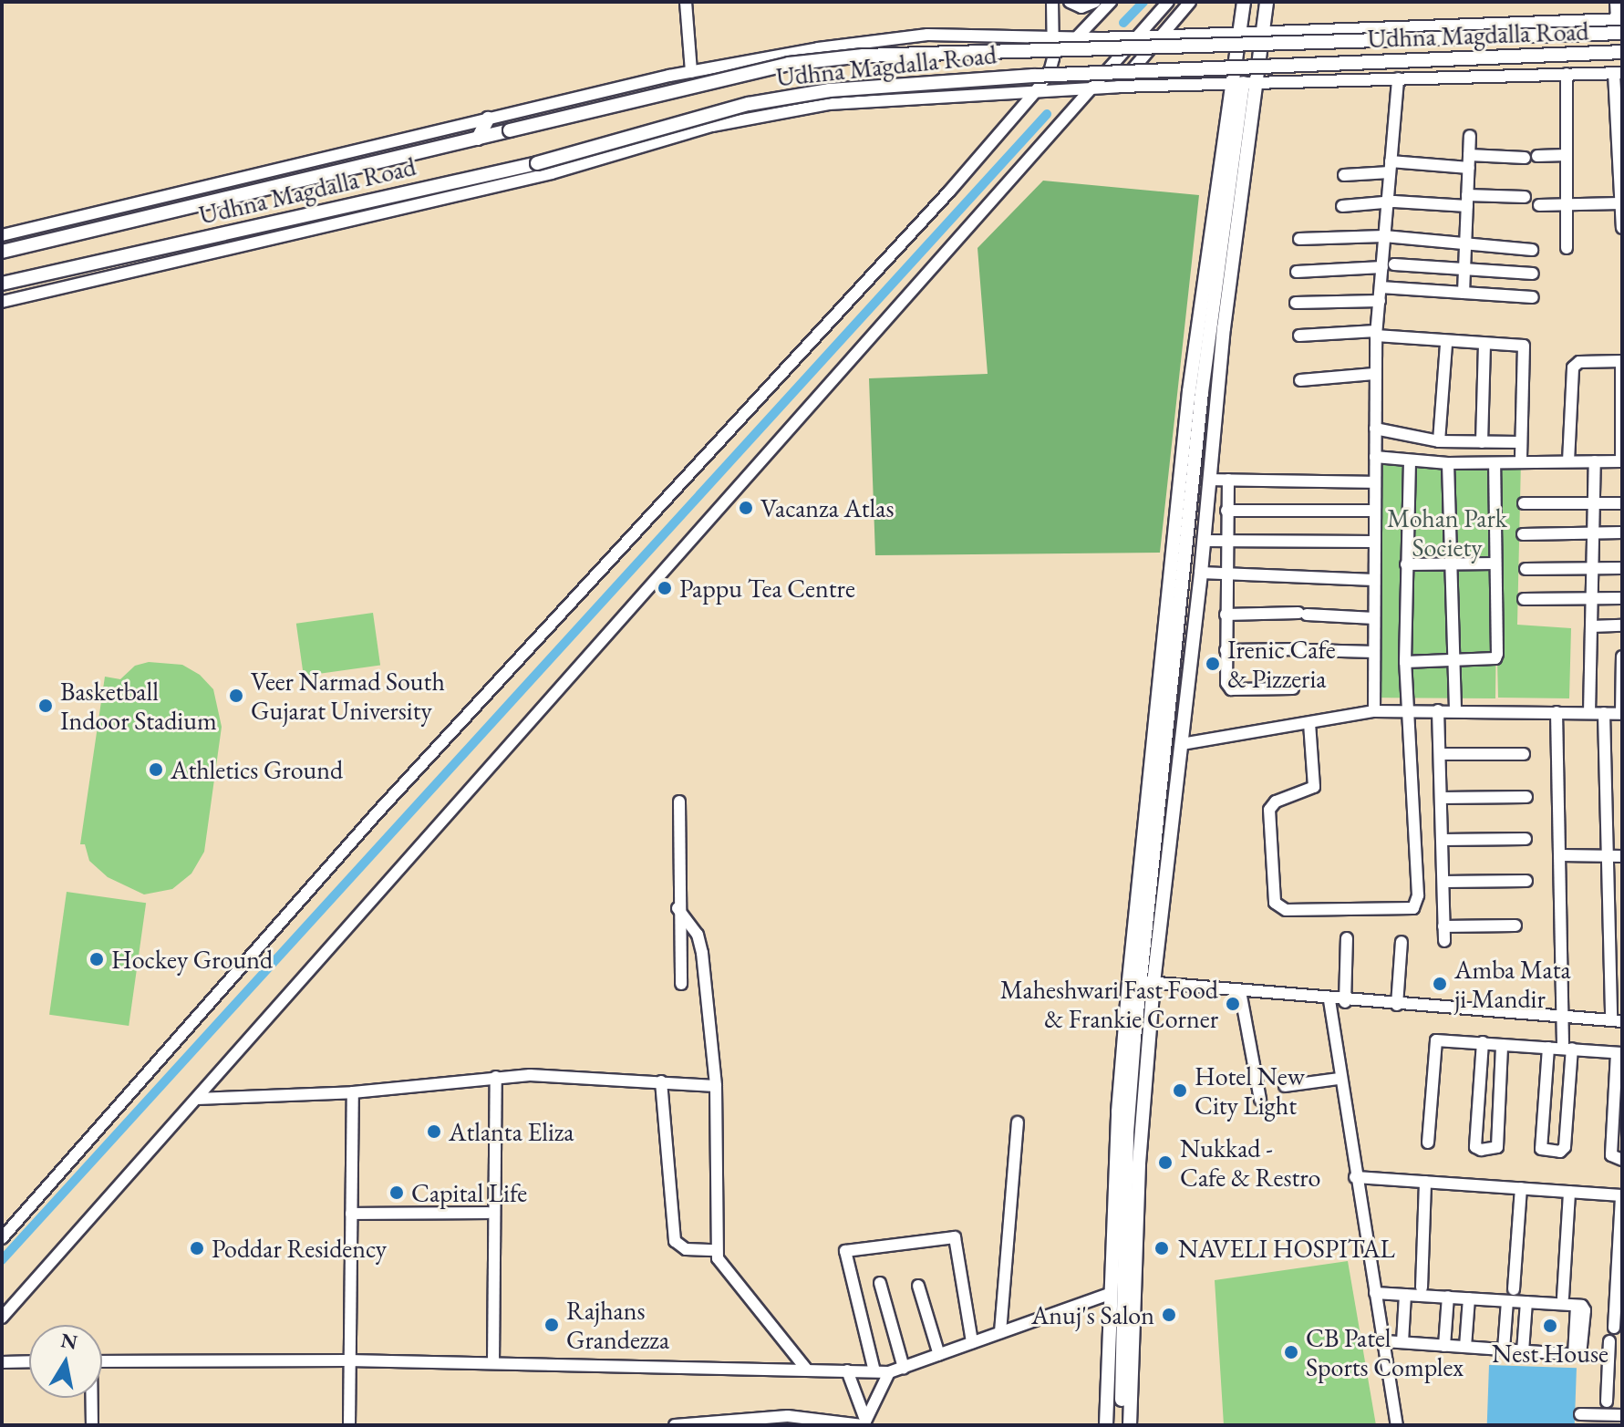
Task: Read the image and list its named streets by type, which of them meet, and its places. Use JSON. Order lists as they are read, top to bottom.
{
  "streets": {
    "main road": ["Udhna Magdalla Road"]
  },
  "parks": ["Mohan Park Society"],
  "places": [
    "Vacanza Atlas",
    "Pappu Tea Centre",
    "Irenic Cafe & Pizzeria",
    "Veer Narmad South Gujarat University",
    "Basketball Indoor Stadium",
    "Athletics Ground",
    "Hockey Ground",
    "Amba Mata ji Mandir",
    "Maheshwari Fast Food & Frankie Corner",
    "Hotel New City Light",
    "Atlanta Eliza",
    "Nukkad - Cafe & Restro",
    "Capital Life",
    "Poddar Residency",
    "NAVELI HOSPITAL",
    "Anuj's Salon",
    "Rajhans Grandezza",
    "Nest House",
    "CB Patel Sports Complex"
  ],
  "north": "top"
}
